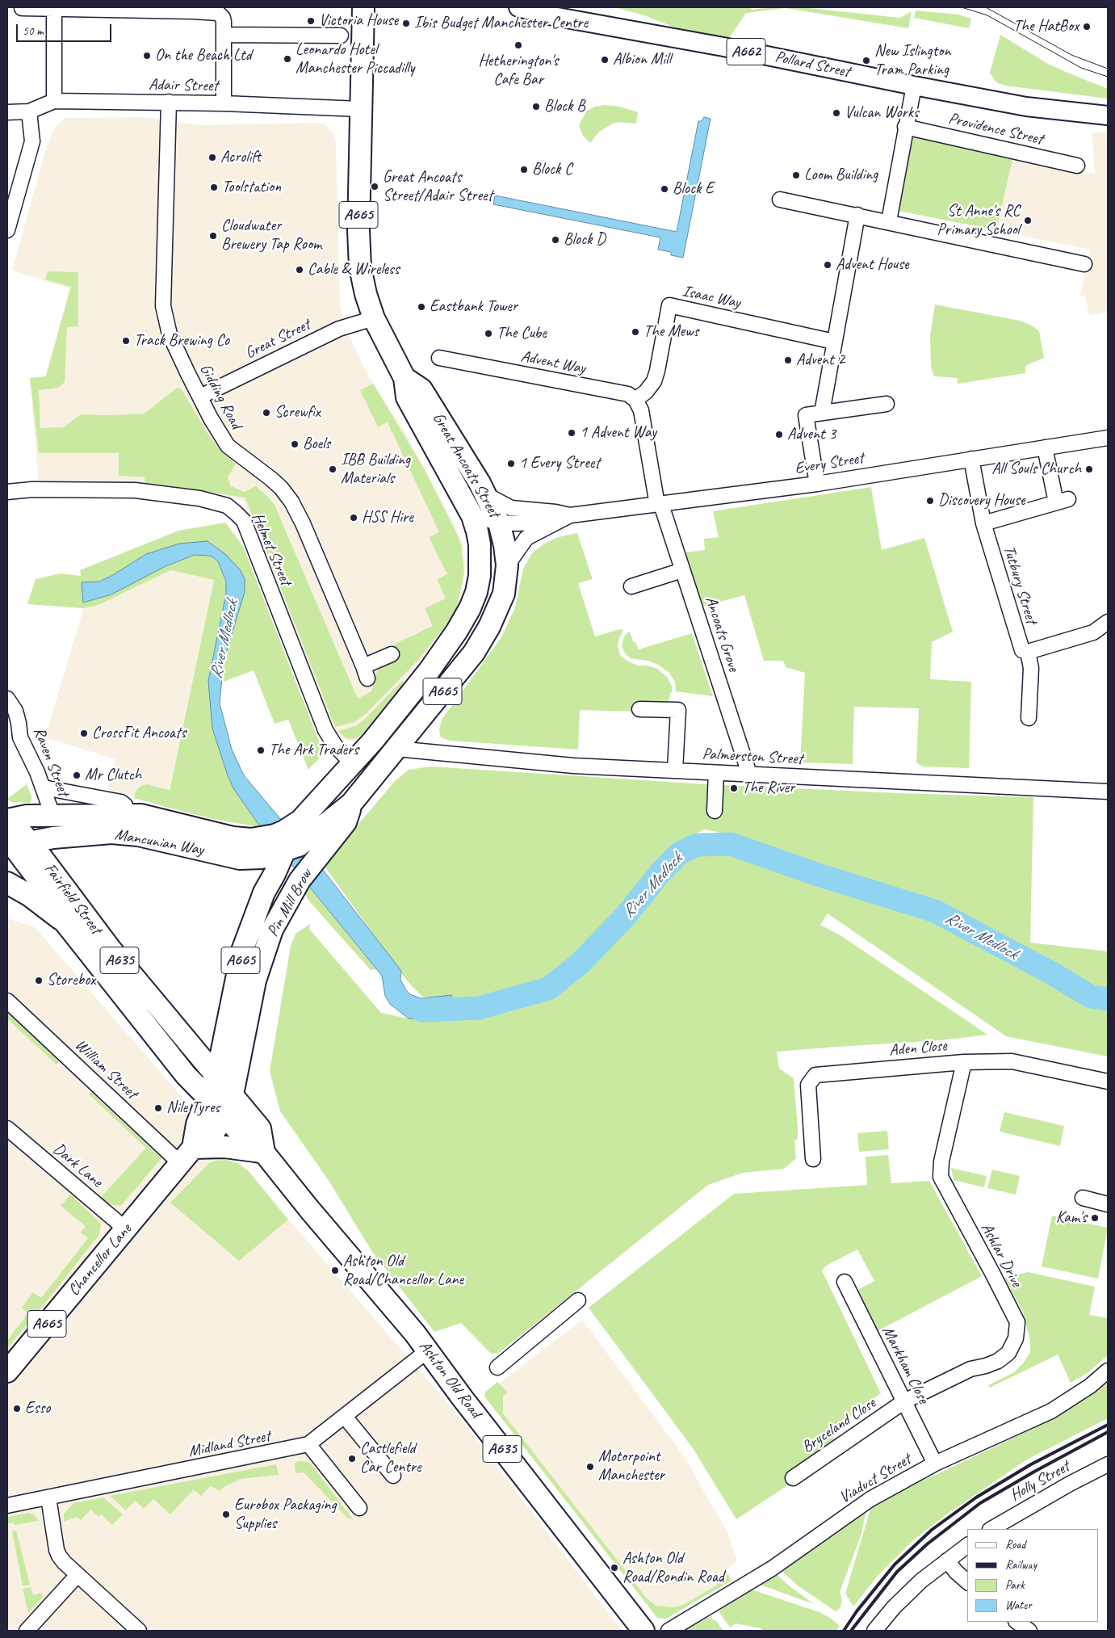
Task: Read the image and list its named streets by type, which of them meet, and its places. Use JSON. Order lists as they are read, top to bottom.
{
  "streets": {
    "highway": [
      "A665",
      "Great Ancoats Street",
      "Mancunian Way",
      "Fairfield Street",
      "Pin Mill Brow",
      "A635",
      "Chancellor Lane",
      "Ashton Old Road"
    ],
    "main road": ["A662", "Pollard Street"],
    "street": [
      "Adair Street",
      "Providence Street",
      "Isaac Way",
      "Great Street",
      "Advent Way",
      "Gidding Road",
      "Every Street",
      "Helmet Street",
      "Tutbury Street",
      "Ancoats Grove",
      "Palmerston Street",
      "Raven Street",
      "Aden Close",
      "William Street",
      "Dark Lane",
      "Ashlar Drive",
      "Markham Close",
      "Bryceland Close",
      "Midland Street",
      "Viaduct Street",
      "Holly Street"
    ]
  },
  "crossings": [
    ["Adair Street", "Gidding Road"],
    ["Adair Street", "Great Ancoats Street"],
    ["A665", "Great Ancoats Street"],
    ["A665", "Helmet Street"],
    ["A665", "Mancunian Way"],
    ["A665", "Pin Mill Brow"],
    ["Isaac Way", "Advent Way"],
    ["Great Street", "Gidding Road"],
    ["Great Street", "Great Ancoats Street"],
    ["Every Street", "Great Ancoats Street"],
    ["Every Street", "Tutbury Street"],
    ["Every Street", "Ancoats Grove"],
    ["Great Ancoats Street", "Helmet Street"],
    ["Great Ancoats Street", "Palmerston Street"],
    ["Great Ancoats Street", "Pin Mill Brow"],
    ["Ancoats Grove", "Palmerston Street"],
    ["Raven Street", "Mancunian Way"],
    ["Mancunian Way", "Fairfield Street"],
    ["Mancunian Way", "Pin Mill Brow"],
    ["Fairfield Street", "Pin Mill Brow"],
    ["Fairfield Street", "Chancellor Lane"],
    ["Fairfield Street", "Ashton Old Road"],
    ["Pin Mill Brow", "Chancellor Lane"],
    ["Pin Mill Brow", "Ashton Old Road"],
    ["Aden Close", "Ashlar Drive"],
    ["William Street", "Chancellor Lane"],
    ["Dark Lane", "Chancellor Lane"],
    ["Ashlar Drive", "Markham Close"],
    ["Ashlar Drive", "Bryceland Close"],
    ["Chancellor Lane", "Ashton Old Road"],
    ["Markham Close", "Bryceland Close"],
    ["Markham Close", "Viaduct Street"],
    ["Ashton Old Road", "Midland Street"]
  ],
  "water": ["River Medlock"],
  "places": [
    "Victoria House",
    "Ibis Budget Manchester Centre",
    "The HatBox",
    "Hetherington's Cafe Bar",
    "On the Beach Ltd",
    "Leonardo Hotel Manchester Piccadilly",
    "Albion Mill",
    "New Islington Tram Parking",
    "Block B",
    "Vulcan Works",
    "Acrolift",
    "Block C",
    "Loom Building",
    "Great Ancoats Street/Adair Street",
    "Toolstation",
    "Block E",
    "St Anne's RC Primary School",
    "Cloudwater Brewery Tap Room",
    "Block D",
    "Advent House",
    "Cable & Wireless",
    "Eastbank Tower",
    "The Mews",
    "The Cube",
    "Track Brewing Co",
    "Advent 2",
    "Screwfix",
    "1 Advent Way",
    "Advent 3",
    "Boels",
    "1 Every Street",
    "IBB Building Materials",
    "All Souls Church",
    "Discovery House",
    "HSS Hire",
    "CrossFit Ancoats",
    "The Ark Traders",
    "Mr Clutch",
    "The River",
    "Storebox",
    "Nile Tyres",
    "Kam's",
    "Ashton Old Road/Chancellor Lane",
    "Esso",
    "Castlefield Car Centre",
    "Motorpoint Manchester",
    "Eurobox Packaging Supplies",
    "Ashton Old Road/Rondin Road"
  ],
  "legend": [
    "Road",
    "Railway",
    "Park",
    "Water"
  ],
  "scale_bar": "50 m"
}
